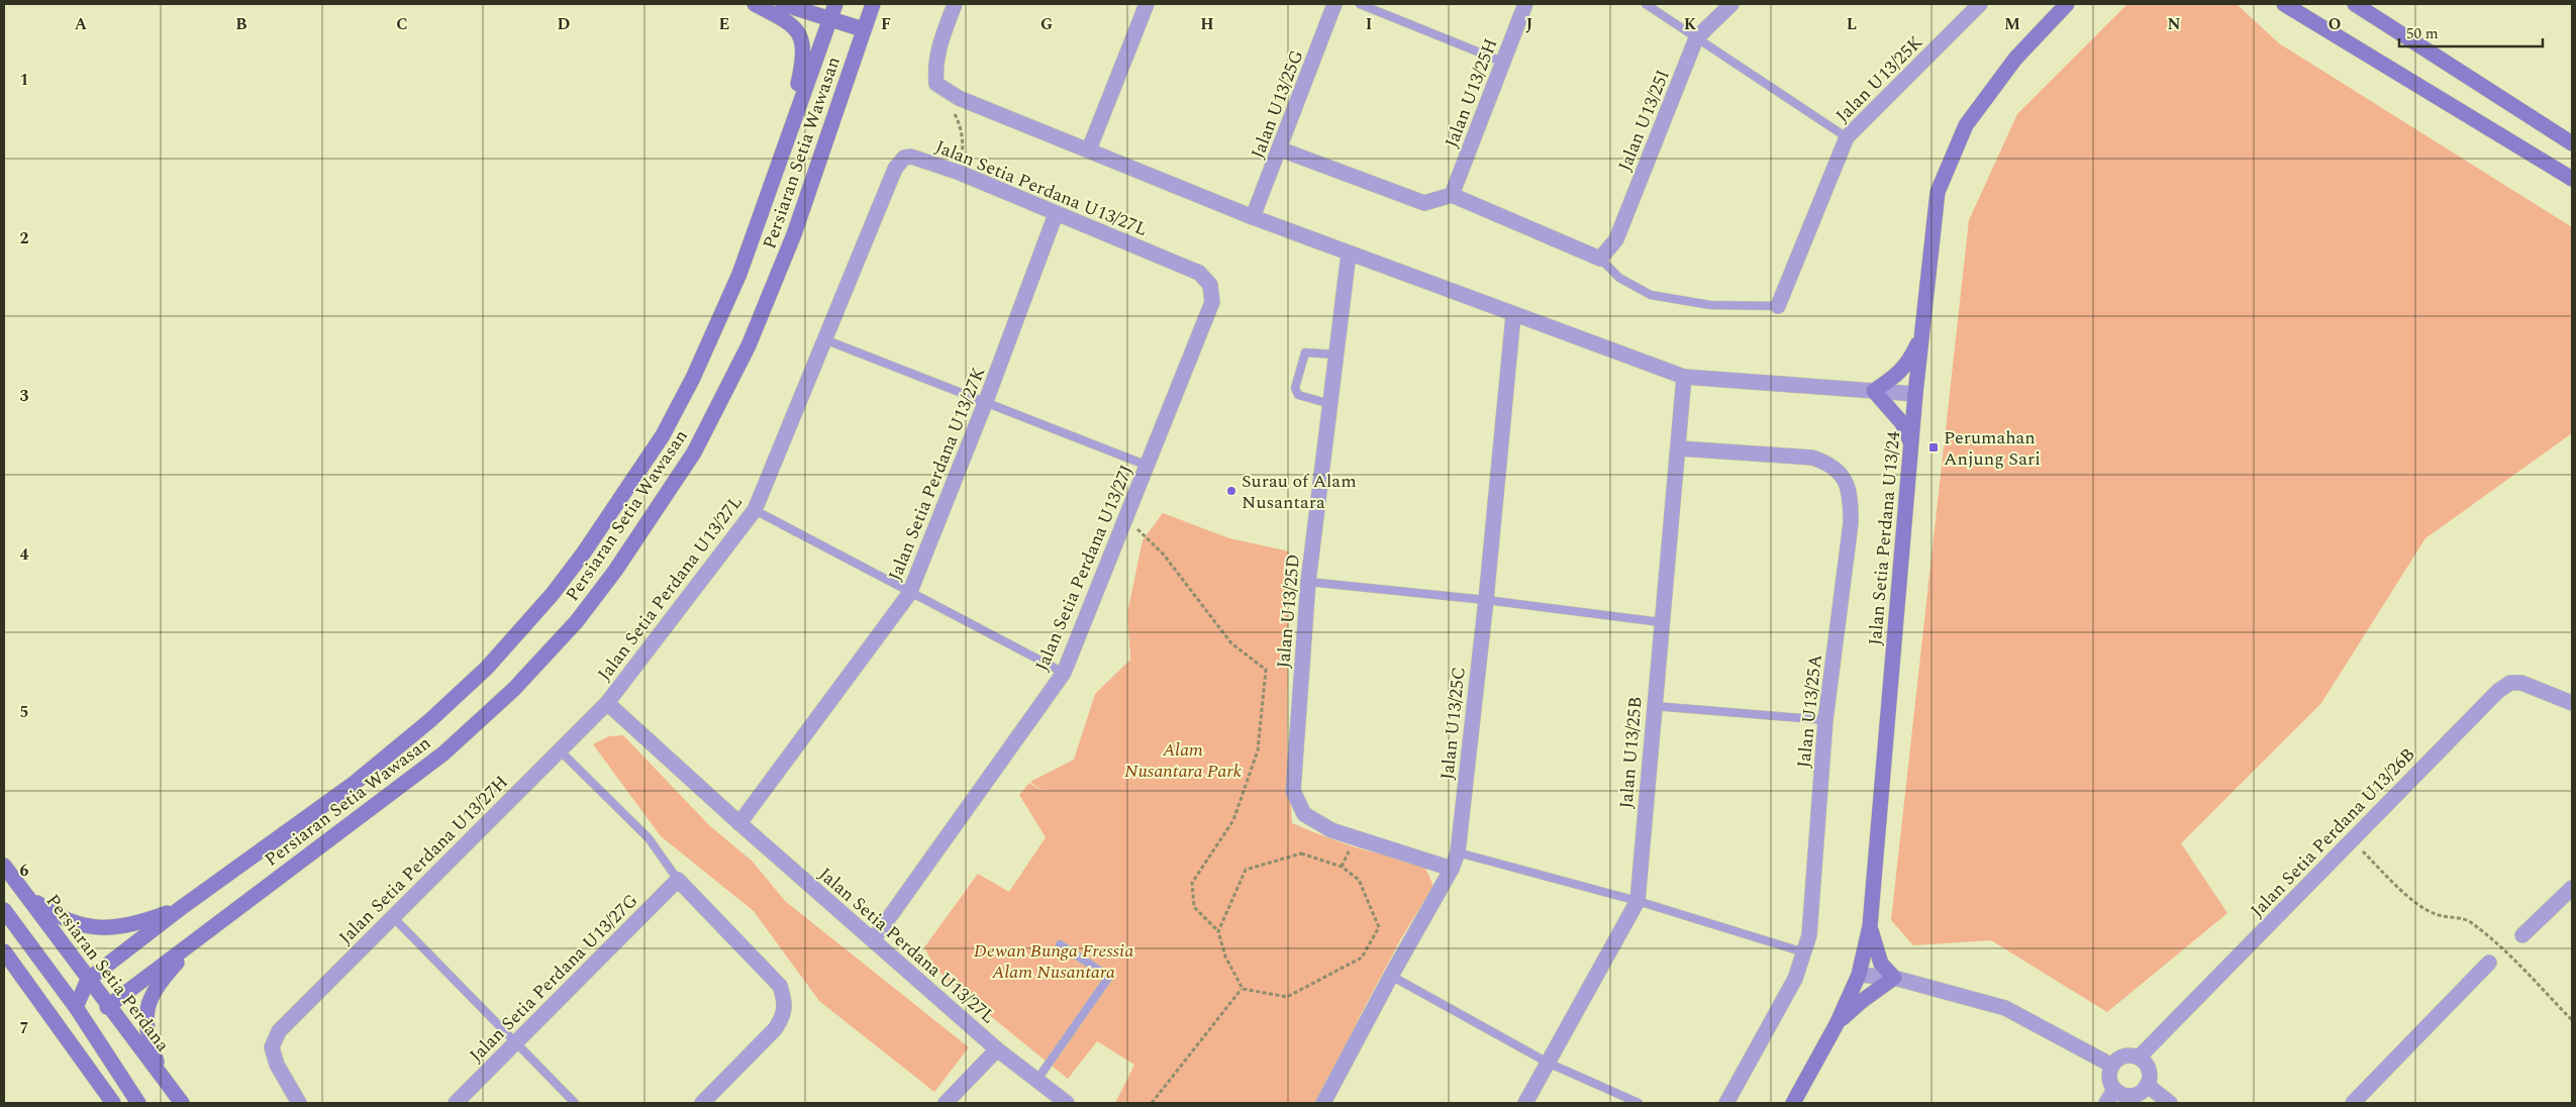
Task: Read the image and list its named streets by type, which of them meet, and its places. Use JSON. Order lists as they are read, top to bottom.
{
  "streets": {
    "street": [
      "Jalan U13/25K",
      "Jalan U13/25H",
      "Jalan U13/25G",
      "Jalan U13/25I",
      "Persiaran Setia Wawasan",
      "Jalan Setia Perdana U13/27L",
      "Jalan Setia Perdana U13/27K",
      "Jalan Setia Perdana U13/24",
      "Jalan Setia Perdana U13/27J",
      "Jalan U13/25D",
      "Jalan U13/25A",
      "Jalan U13/25C",
      "Jalan U13/25B",
      "Jalan Setia Perdana U13/26B",
      "Jalan Setia Perdana U13/27H",
      "Persiaran Setia Perdana",
      "Jalan Setia Perdana U13/27G"
    ]
  },
  "crossings": [
    ["Persiaran Setia Wawasan", "Persiaran Setia Perdana"],
    ["Jalan Setia Perdana U13/27L", "Jalan Setia Perdana U13/27K"],
    ["Jalan Setia Perdana U13/27L", "Jalan Setia Perdana U13/27J"],
    ["Jalan Setia Perdana U13/27L", "Jalan Setia Perdana U13/27H"],
    ["Jalan U13/25D", "Jalan U13/25C"],
    ["Jalan U13/25A", "Jalan U13/25B"]
  ],
  "parks": ["Alam Nusantara Park", "Dewan Bunga Fressia Alam Nusantara"],
  "places": {
    "transit": ["Perumahan Anjung Sari"],
    "other": ["Surau of Alam Nusantara"]
  },
  "scale_bar": "50 m",
  "grid": {
    "columns": [
      "A",
      "B",
      "C",
      "D",
      "E",
      "F",
      "G",
      "H",
      "I",
      "J",
      "K",
      "L",
      "M",
      "N",
      "O"
    ],
    "rows": [
      "1",
      "2",
      "3",
      "4",
      "5",
      "6",
      "7"
    ]
  }
}
